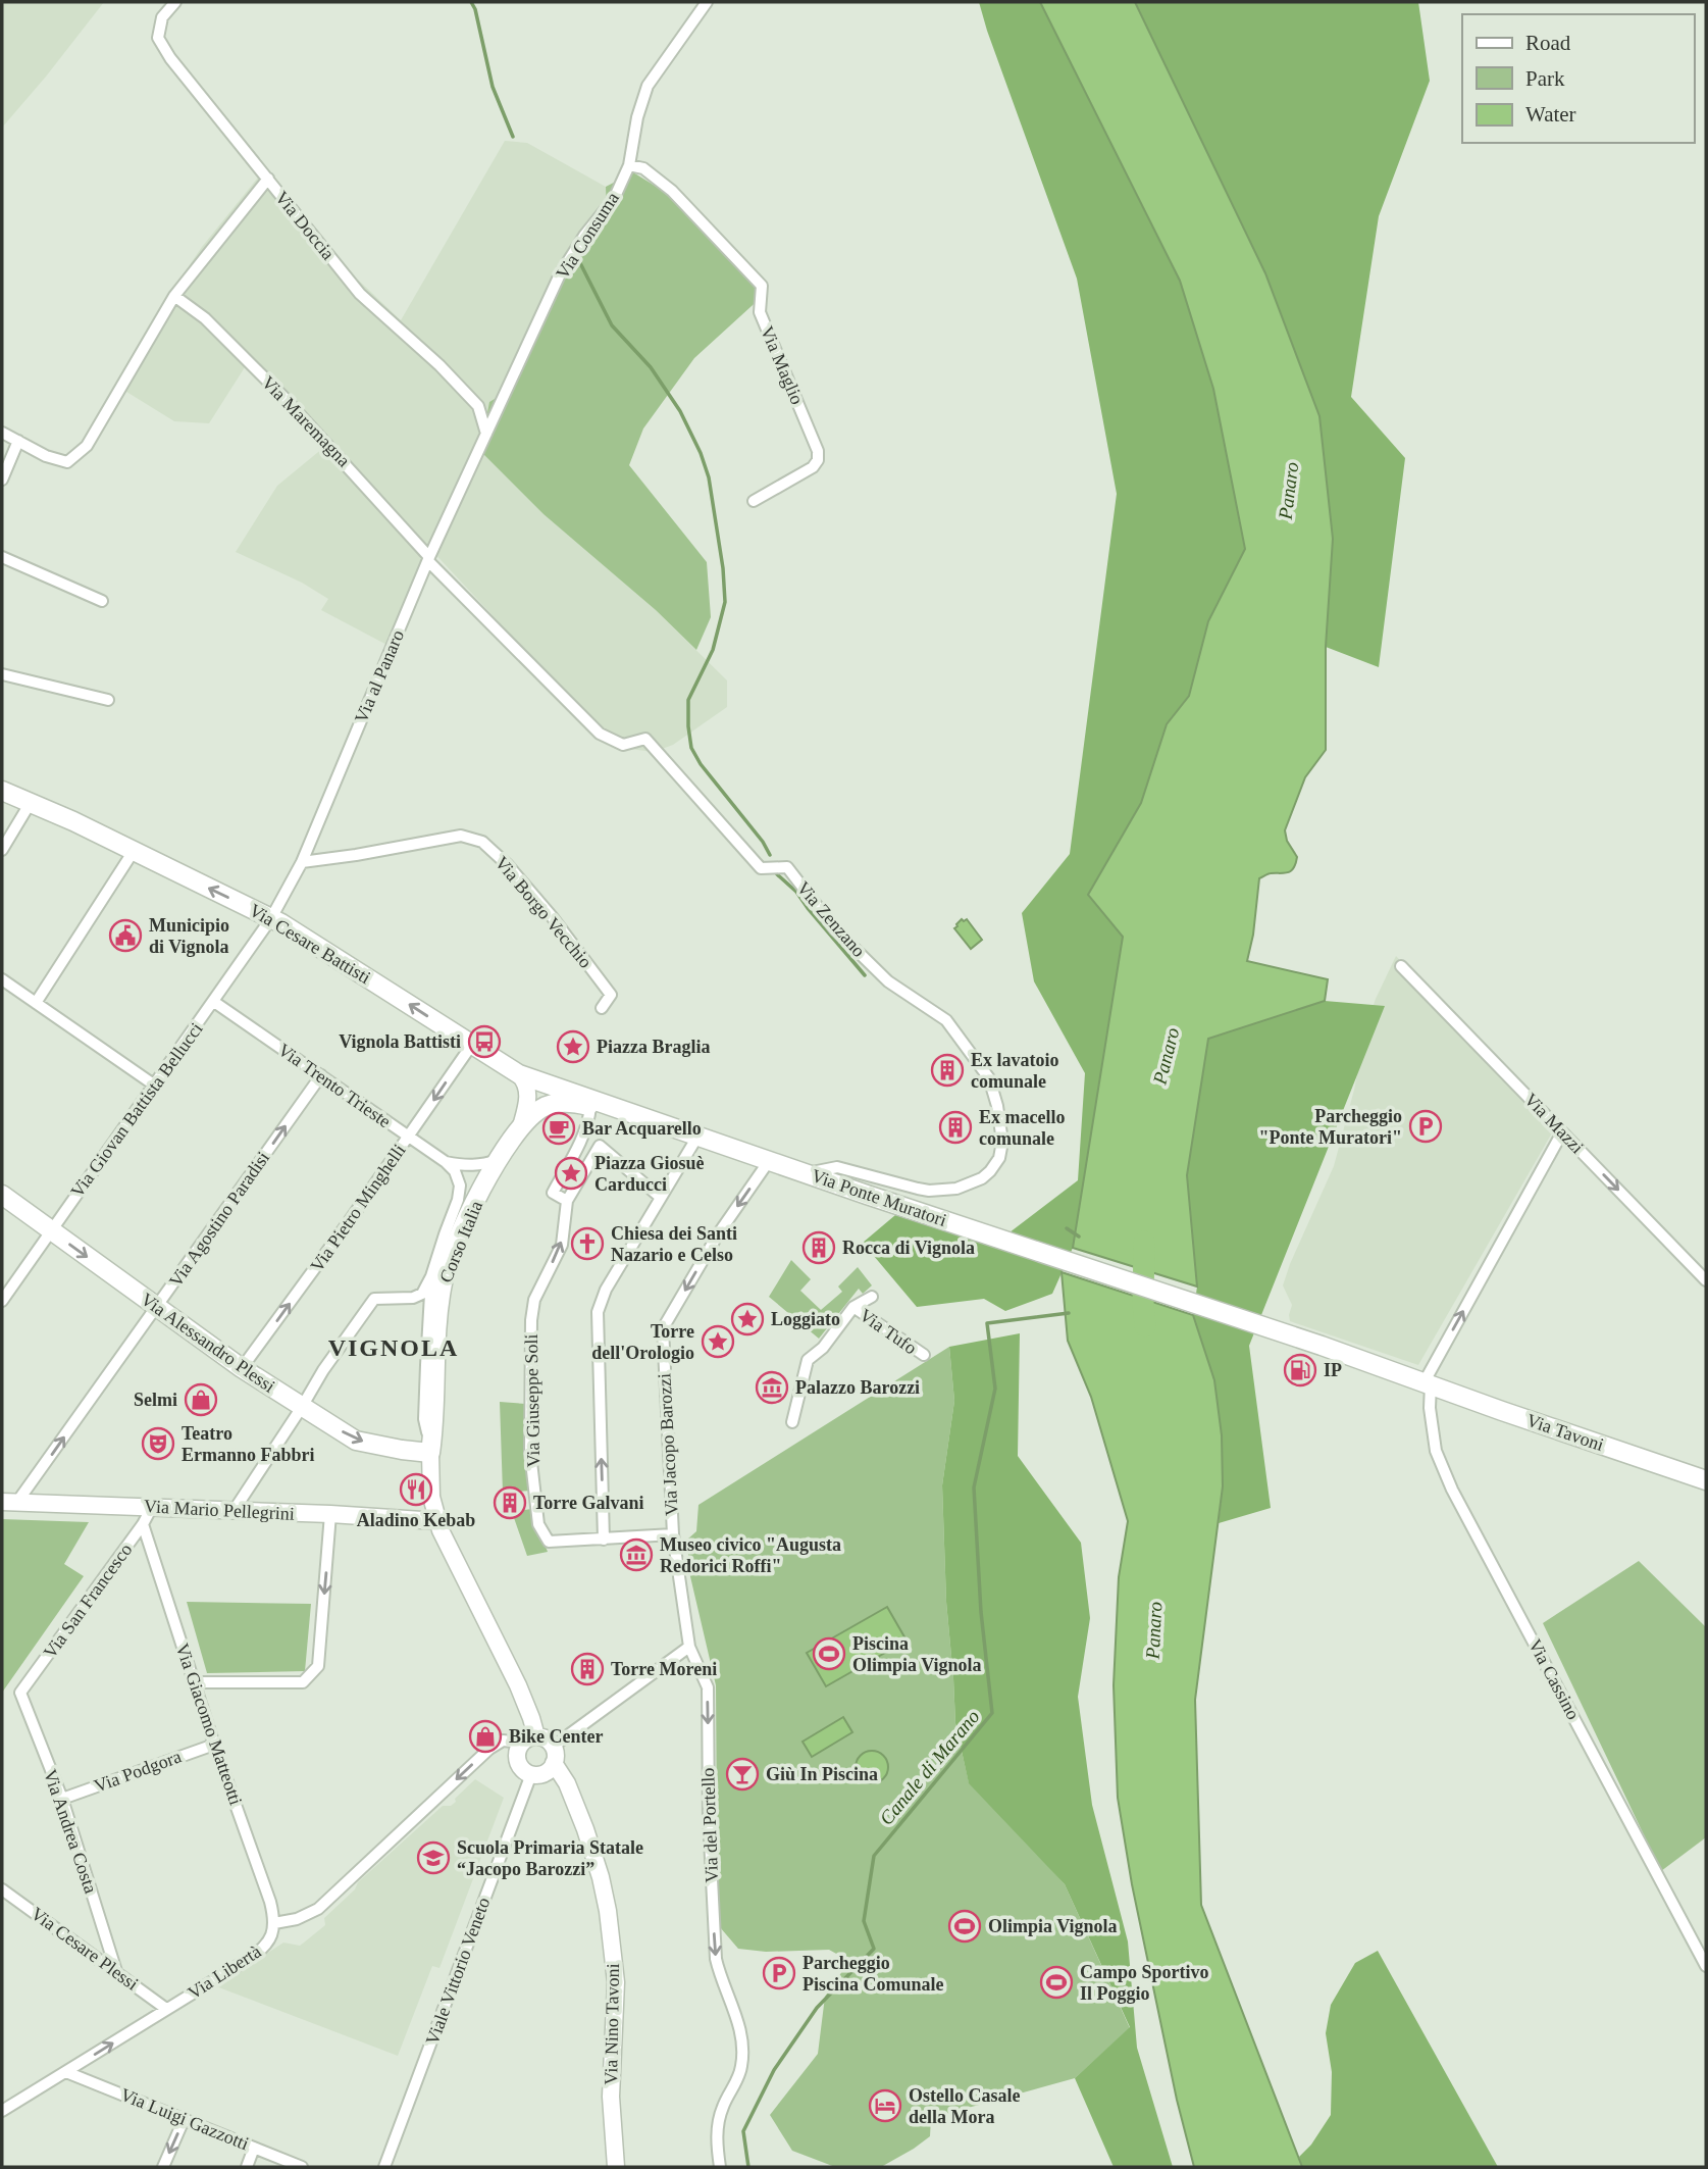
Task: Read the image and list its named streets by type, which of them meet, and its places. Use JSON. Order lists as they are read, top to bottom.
{
  "streets": {
    "main road": [
      "Via Cesare Battisti",
      "Via Ponte Muratori",
      "Corso Italia",
      "Via Alessandro Plessi",
      "Via Tavoni",
      "Via Mario Pellegrini",
      "Via Nino Tavoni"
    ],
    "street": [
      "Via Doccia",
      "Via Consuma",
      "Via Maglio",
      "Via Maremagna",
      "Via al Panaro",
      "Via Borgo Vecchio",
      "Via Zenzano",
      "Via Trento Trieste",
      "Via Giovan Battista Bellucci",
      "Via Mazzi",
      "Via Pietro Minghelli",
      "Via Agostino Paradisi",
      "Via Tufo",
      "Via Giuseppe Soli",
      "Via Jacopo Barozzi",
      "Via San Francesco",
      "Via Cassino",
      "Via Giacomo Matteotti",
      "Via Podgora",
      "Via del Portello",
      "Via Andrea Costa",
      "Via Cesare Plessi",
      "Viale Vittorio Veneto",
      "Via Libertà",
      "Via Luigi Gazzotti"
    ]
  },
  "crossings": [
    ["Via Doccia", "Via Consuma"],
    ["Via Doccia", "Via al Panaro"],
    ["Via Consuma", "Via Maglio"],
    ["Via Consuma", "Via al Panaro"],
    ["Via Maremagna", "Via al Panaro"],
    ["Via Maremagna", "Via Zenzano"],
    ["Via al Panaro", "Via Borgo Vecchio"],
    ["Via al Panaro", "Via Zenzano"],
    ["Via al Panaro", "Via Cesare Battisti"],
    ["Via al Panaro", "Via Giovan Battista Bellucci"],
    ["Via Zenzano", "Via Ponte Muratori"],
    ["Via Cesare Battisti", "Via Giovan Battista Bellucci"],
    ["Via Cesare Battisti", "Via Ponte Muratori"],
    ["Via Cesare Battisti", "Via Pietro Minghelli"],
    ["Via Cesare Battisti", "Corso Italia"],
    ["Via Trento Trieste", "Via Giovan Battista Bellucci"],
    ["Via Trento Trieste", "Via Pietro Minghelli"],
    ["Via Trento Trieste", "Via Agostino Paradisi"],
    ["Via Trento Trieste", "Corso Italia"],
    ["Via Giovan Battista Bellucci", "Via Alessandro Plessi"],
    ["Via Ponte Muratori", "Corso Italia"],
    ["Via Ponte Muratori", "Via Tavoni"],
    ["Via Ponte Muratori", "Via Jacopo Barozzi"],
    ["Via Pietro Minghelli", "Via Alessandro Plessi"],
    ["Via Agostino Paradisi", "Via Alessandro Plessi"],
    ["Via Agostino Paradisi", "Via Mario Pellegrini"],
    ["Corso Italia", "Via Alessandro Plessi"],
    ["Corso Italia", "Via Mario Pellegrini"],
    ["Via Tavoni", "Via Cassino"],
    ["Via Jacopo Barozzi", "Via del Portello"],
    ["Via Mario Pellegrini", "Via San Francesco"],
    ["Via San Francesco", "Via Giacomo Matteotti"],
    ["Via San Francesco", "Via Andrea Costa"],
    ["Via Giacomo Matteotti", "Via Podgora"],
    ["Via Giacomo Matteotti", "Via Libertà"],
    ["Via Podgora", "Via Andrea Costa"],
    ["Via Andrea Costa", "Via Cesare Plessi"],
    ["Via Cesare Plessi", "Via Libertà"],
    ["Viale Vittorio Veneto", "Via Nino Tavoni"],
    ["Via Libertà", "Via Luigi Gazzotti"]
  ],
  "one_way": [
    "Via Cesare Battisti",
    "Via Mazzi",
    "Via Agostino Paradisi",
    "Via Alessandro Plessi",
    "Via del Portello",
    "Via Libertà"
  ],
  "districts": ["VIGNOLA"],
  "water": ["Panaro", "Canale di Marano"],
  "places": {
    "public building": ["Municipio di Vignola"],
    "bus stop": ["Vignola Battisti"],
    "place": [
      "Piazza Braglia",
      "Piazza Giosuè Carducci",
      "Loggiato",
      "Torre dell'Orologio"
    ],
    "building": [
      "Ex lavatoio comunale",
      "Ex macello comunale",
      "Rocca di Vignola",
      "Torre Galvani",
      "Torre Moreni"
    ],
    "parking": ["Parcheggio \"Ponte Muratori\"", "Parcheggio Piscina Comunale"],
    "cafe": ["Bar Acquarello"],
    "church": ["Chiesa dei Santi Nazario e Celso"],
    "fuel station": ["IP"],
    "museum": ["Palazzo Barozzi", "Museo civico \"Augusta Redorici Roffi\""],
    "shop": ["Selmi", "Bike Center"],
    "theatre": ["Teatro Ermanno Fabbri"],
    "restaurant": ["Aladino Kebab"],
    "sports": ["Piscina Olimpia Vignola", "Olimpia Vignola", "Campo Sportivo Il Poggio"],
    "bar": ["Giù In Piscina"],
    "school or university": ["Scuola Primaria Statale “Jacopo Barozzi”"],
    "hotel": ["Ostello Casale della Mora"]
  },
  "legend": ["Road", "Park", "Water"]
}
